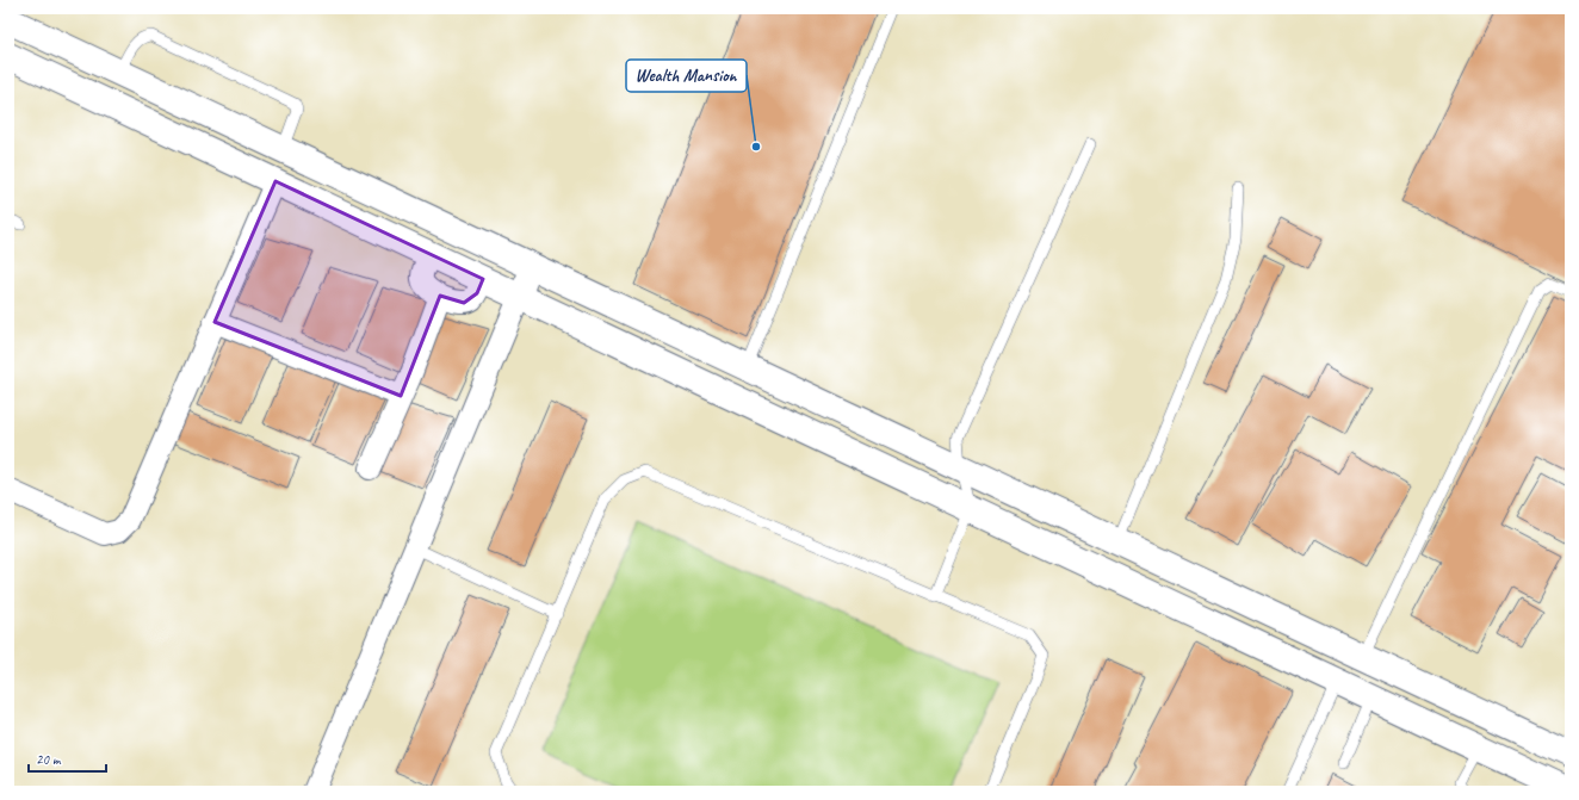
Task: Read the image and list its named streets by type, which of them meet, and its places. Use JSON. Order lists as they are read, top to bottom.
{
  "places": ["Wealth Mansion"],
  "scale_bar": "20 m"
}
